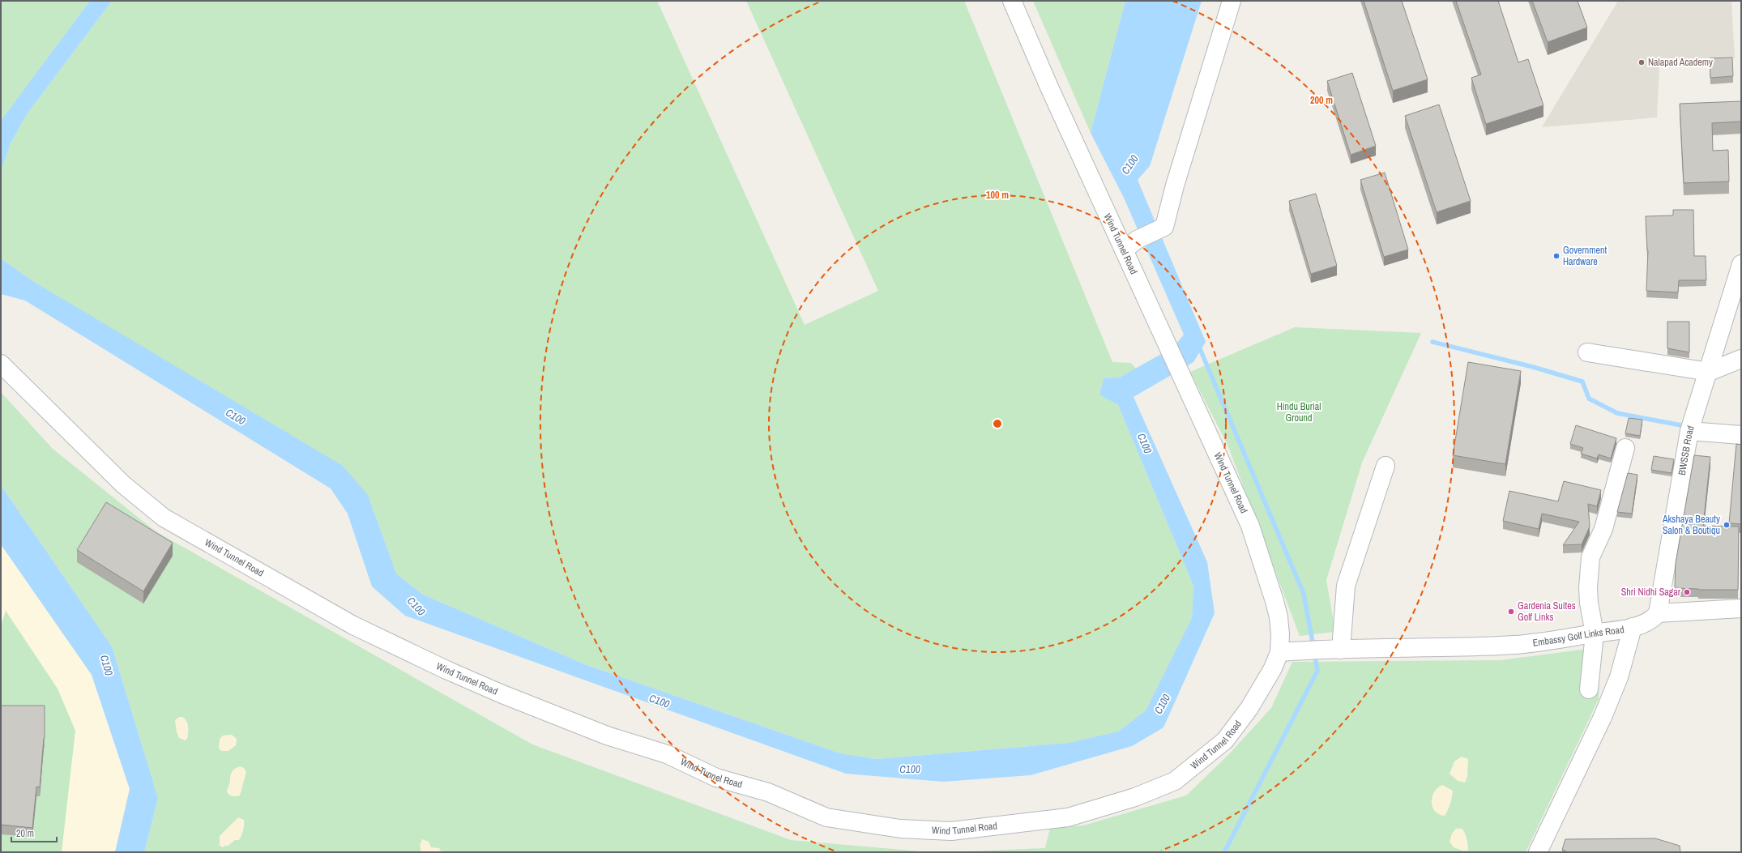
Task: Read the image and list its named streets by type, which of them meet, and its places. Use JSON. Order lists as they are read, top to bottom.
{
  "streets": {
    "street": ["Wind Tunnel Road", "BWSSB Road", "Embassy Golf Links Road"]
  },
  "crossings": [
    ["Wind Tunnel Road", "Embassy Golf Links Road"]
  ],
  "water": ["C100"],
  "parks": ["Hindu Burial Ground"],
  "places": [
    "Nalapad Academy",
    "Government Hardware",
    "Akshaya Beauty Salon & Boutiqu",
    "Shri Nidhi Sagar",
    "Gardenia Suites Golf Links"
  ],
  "scale_bar": "20 m",
  "rings": ["200 m", "100 m"]
}
